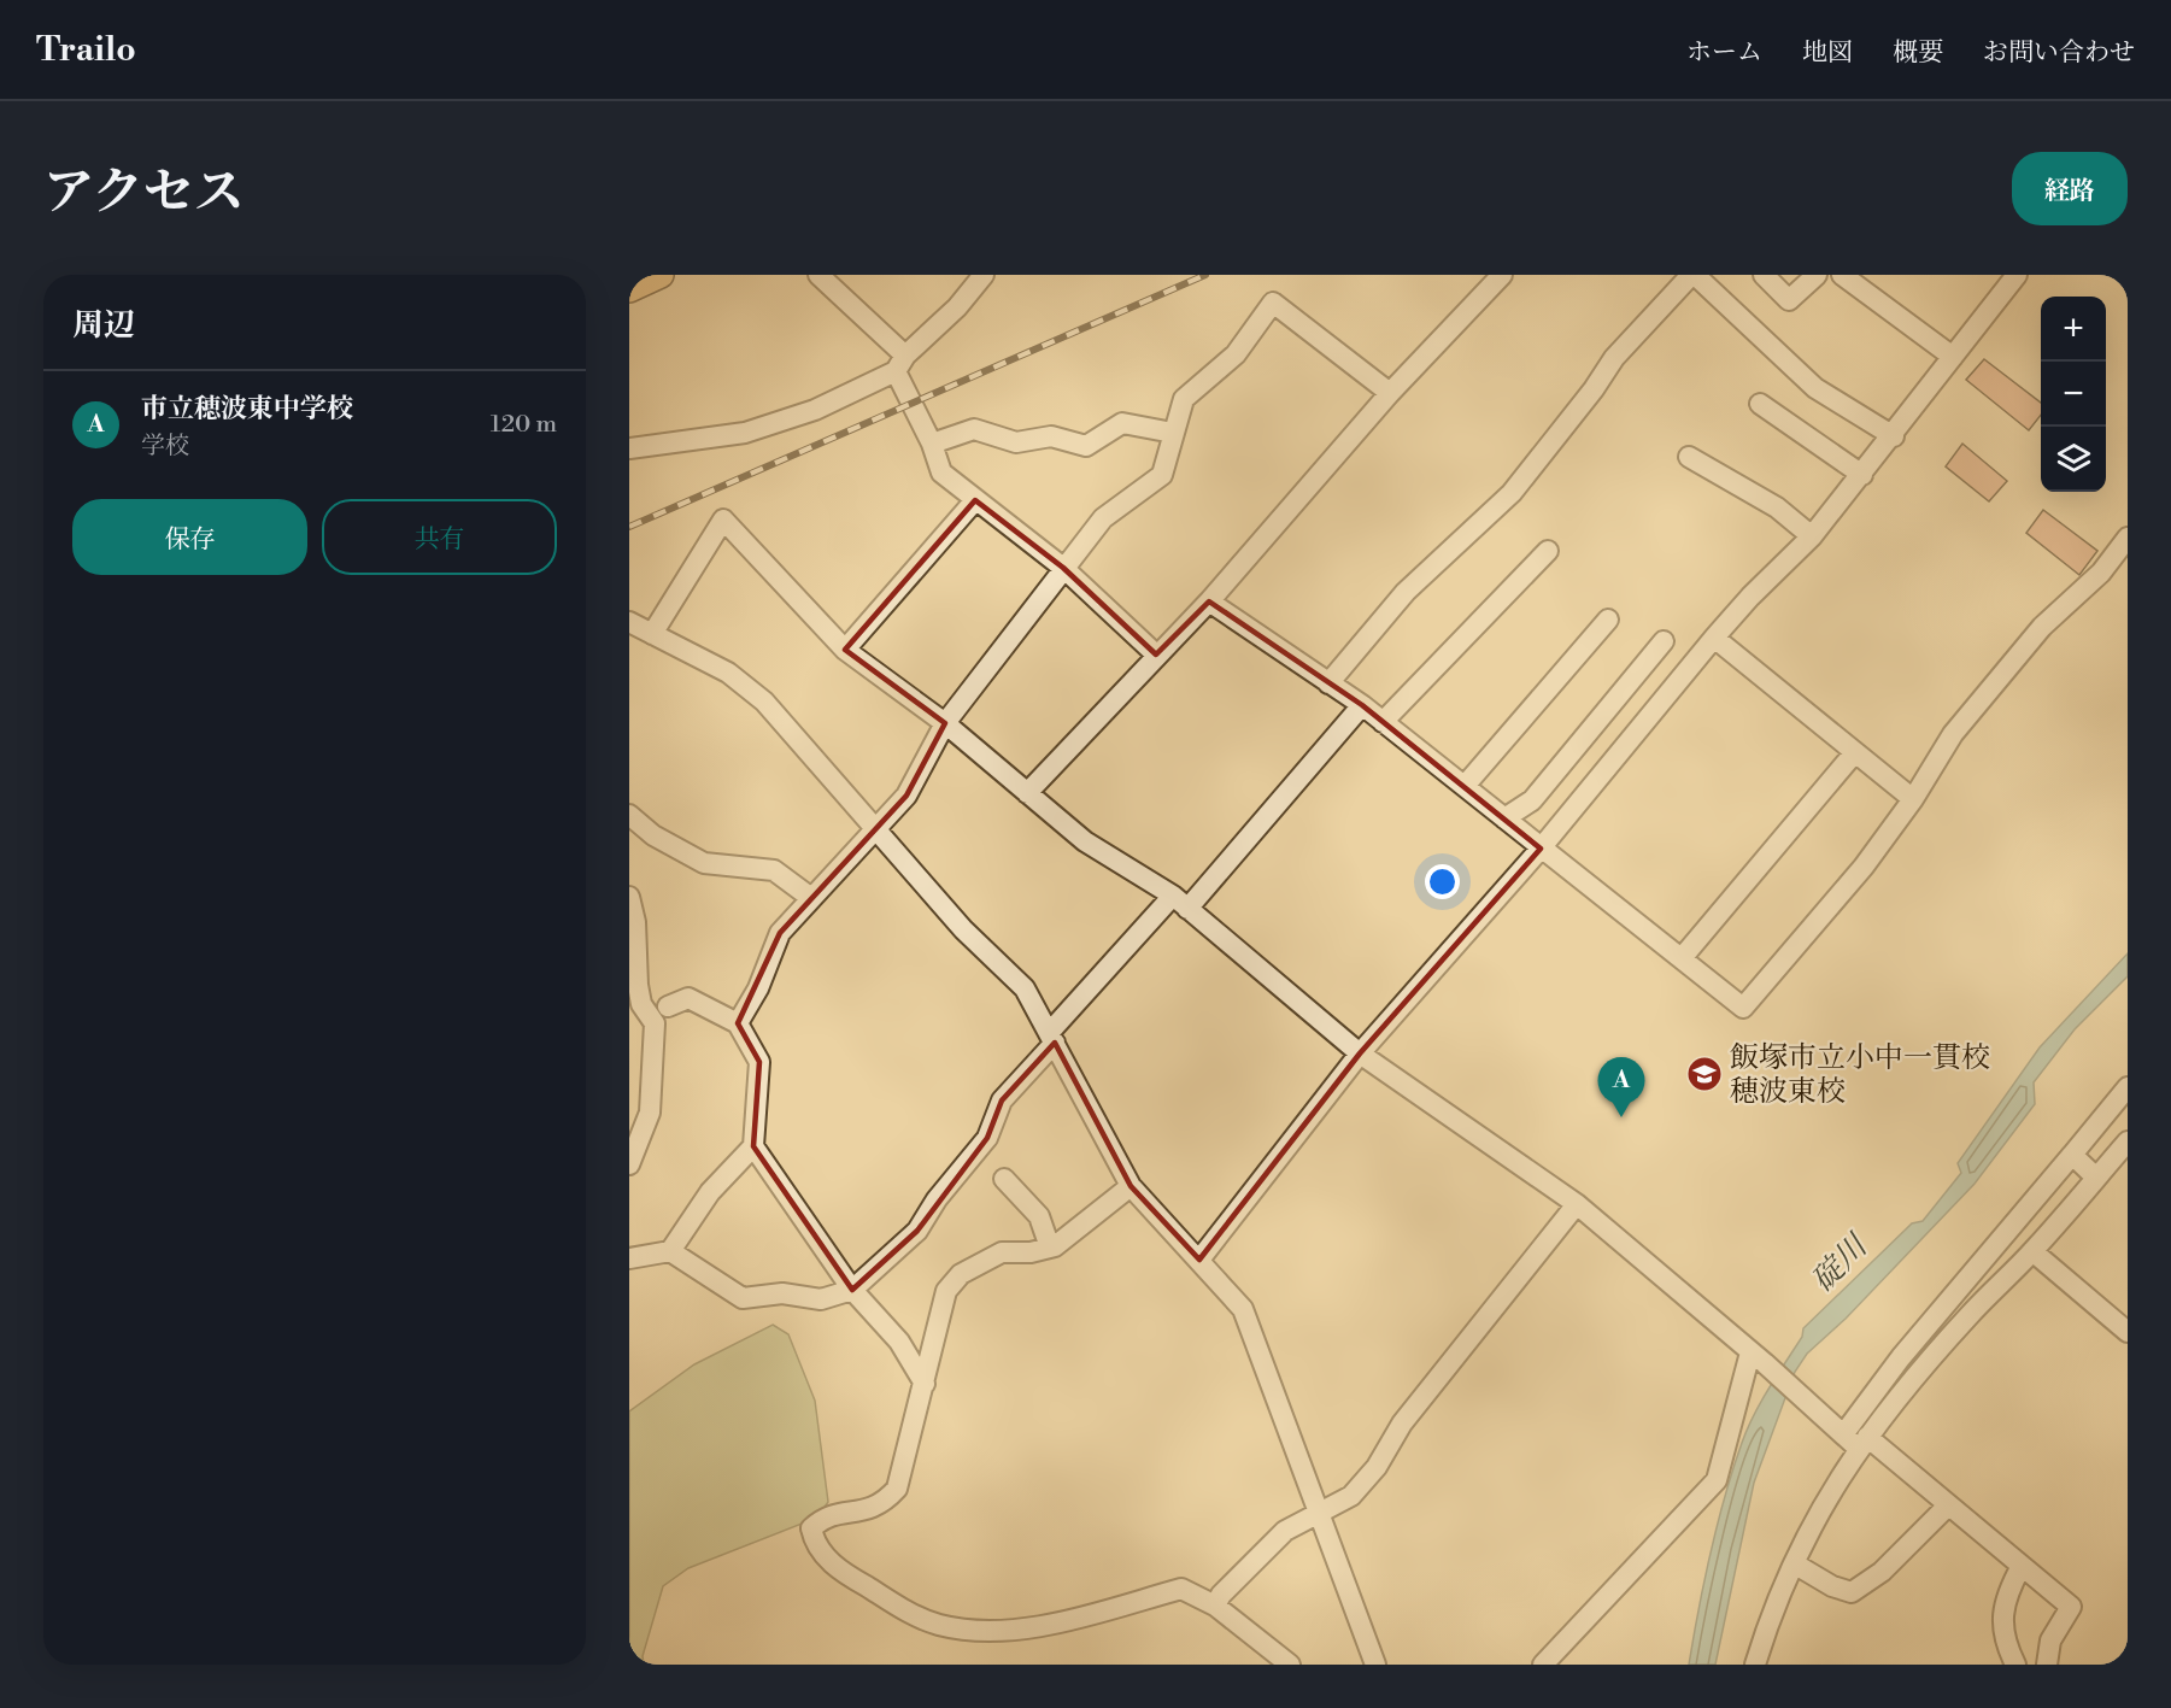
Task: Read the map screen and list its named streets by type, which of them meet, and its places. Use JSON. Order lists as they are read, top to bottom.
{
  "water": ["碇川"],
  "places": {
    "school or university": ["飯塚市立小中一貫校 穂波東校"]
  },
  "page": {
    "header": "Trailo",
    "nav": [
      "ホーム",
      "地図",
      "概要",
      "お問い合わせ"
    ],
    "title": "アクセス",
    "buttons": [
      "経路",
      ["保存", "共有"]
    ],
    "heading": "周辺",
    "map_buttons": ["+", "−"],
    "list": [
      {
        "mark": "A",
        "name": "市立穂波東中学校",
        "note": "学校",
        "value": "120 m"
      }
    ],
    "pins": "A"
  }
}
